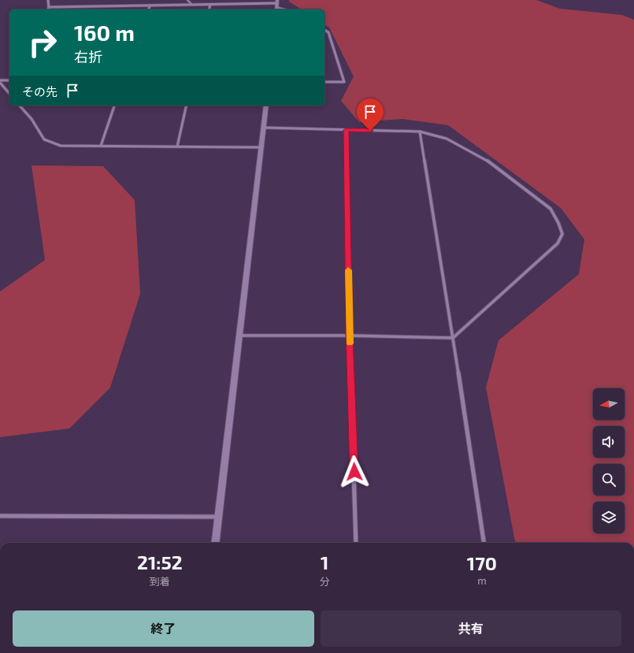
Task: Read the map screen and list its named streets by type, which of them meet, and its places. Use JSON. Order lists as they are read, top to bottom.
{
  "north": "left",
  "page": {
    "turn": ["160 m", "右折"],
    "then": "その先",
    "eta": [
      "21:52",
      "到着",
      "1",
      "分",
      "170",
      "m"
    ],
    "buttons": ["終了", "共有"]
  }
}
